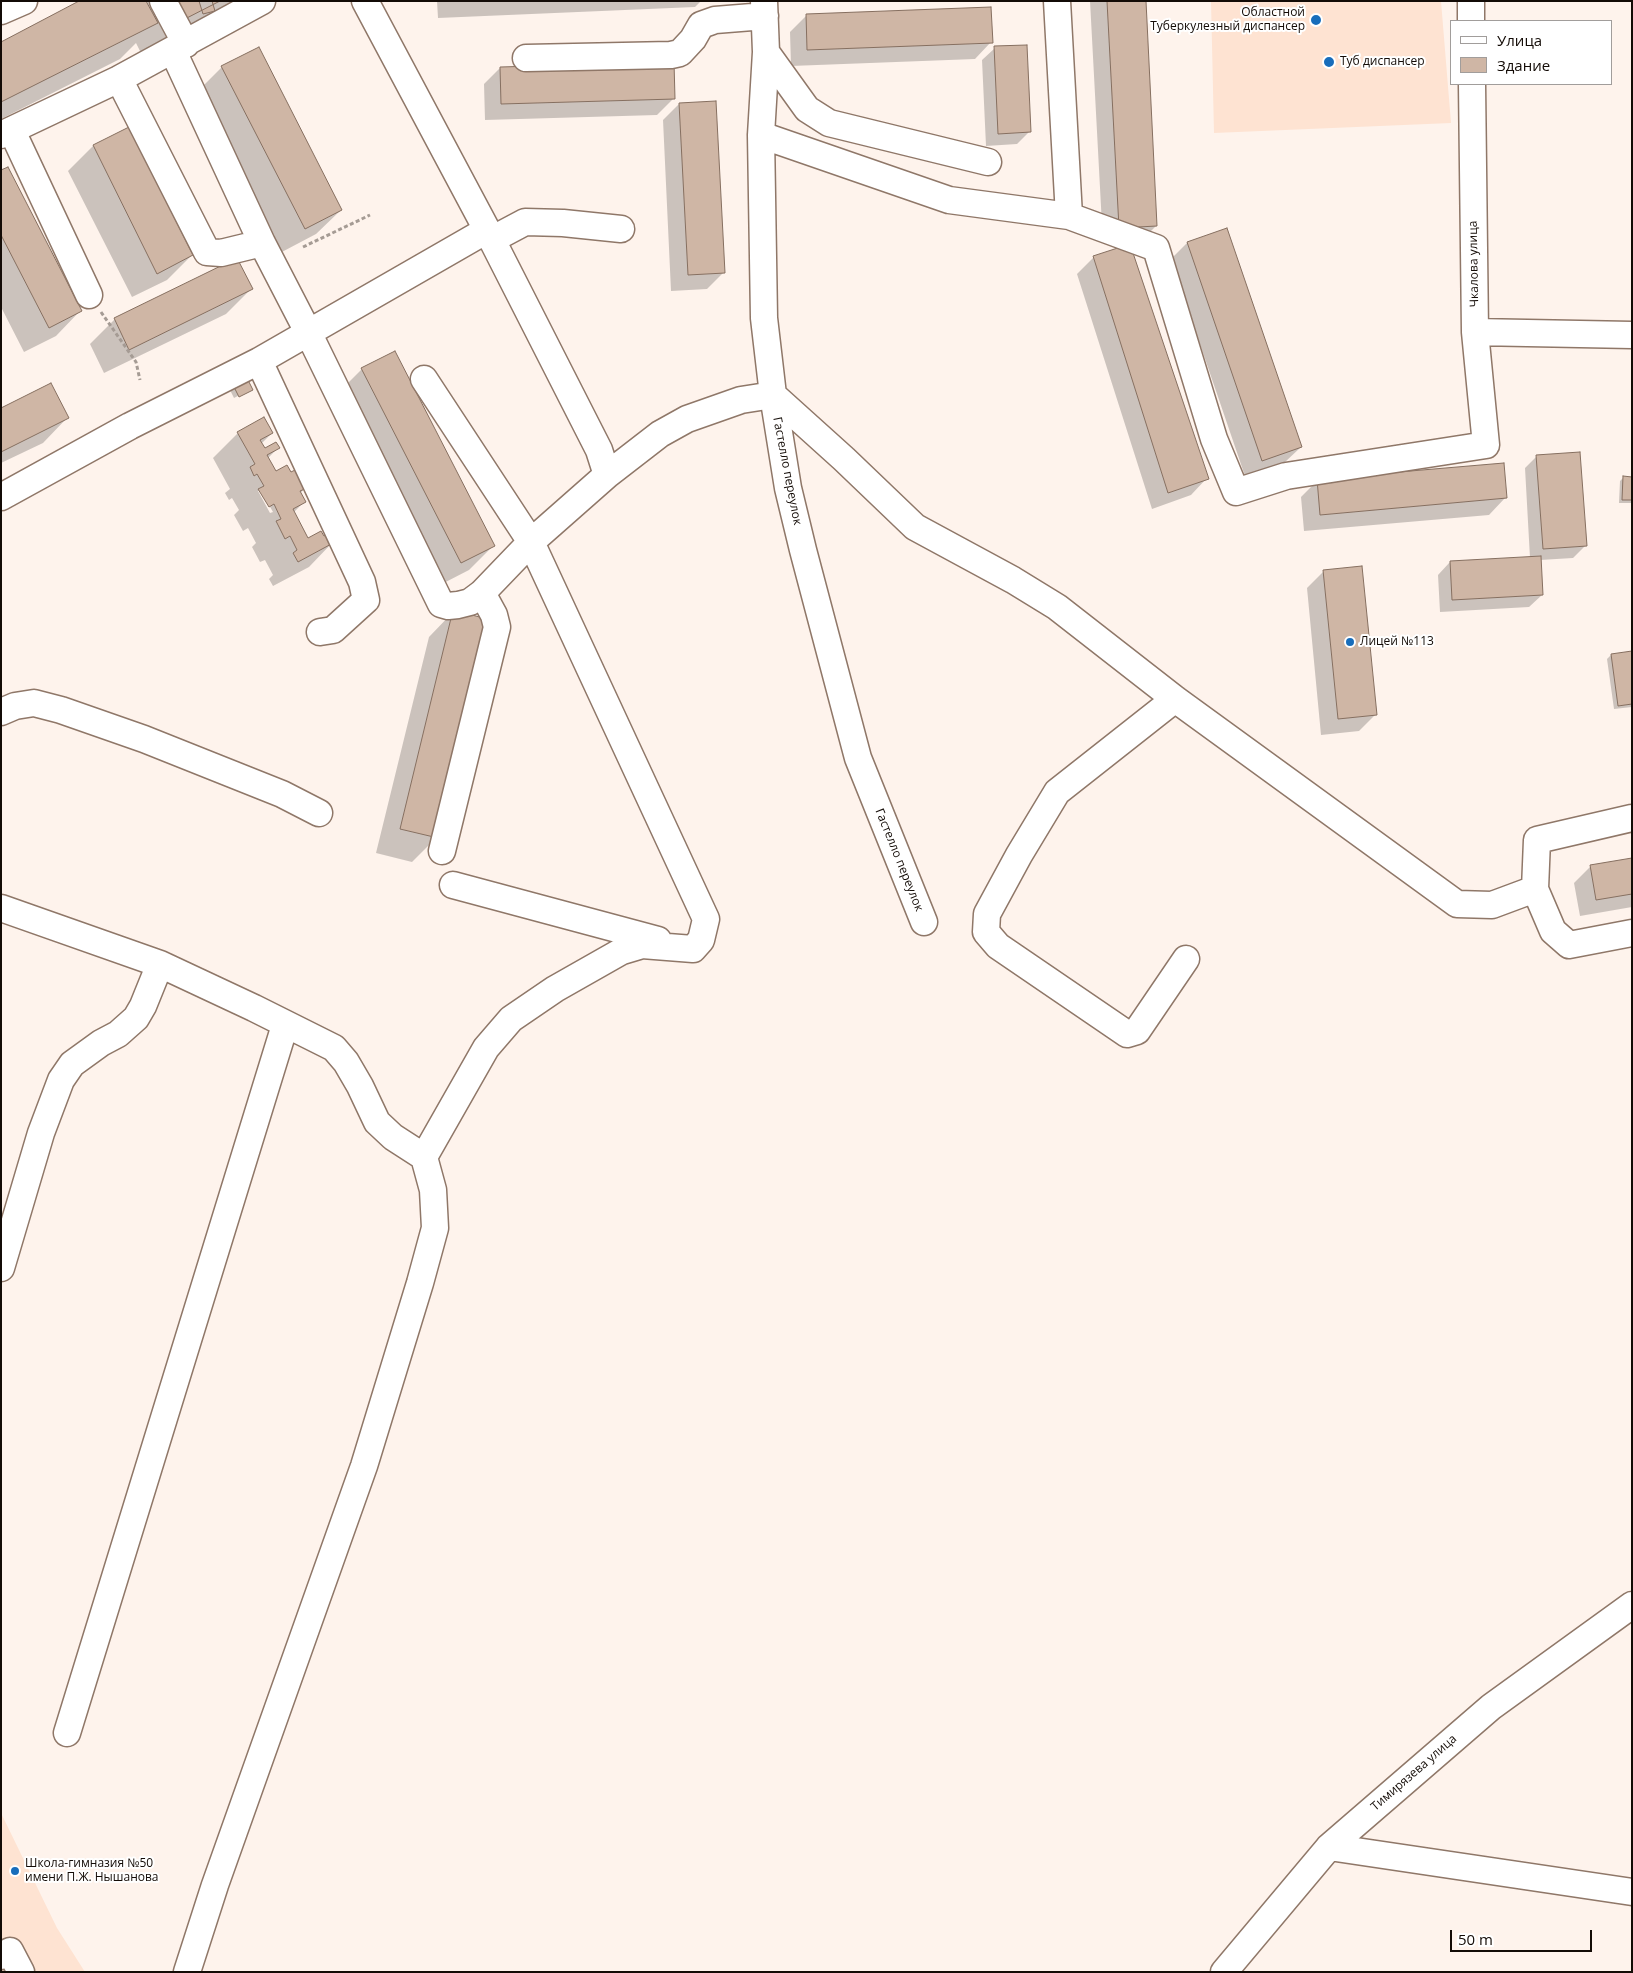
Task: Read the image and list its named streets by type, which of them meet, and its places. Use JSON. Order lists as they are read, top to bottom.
{
  "streets": {
    "street": ["Чкалова улица", "Гастелло переулок", "Тимирязева улица"]
  },
  "places": [
    "Областной Туберкулезный диспансер",
    "Туб диспансер",
    "Лицей №113",
    "Школа-гимназия №50 имени П.Ж. Нышанова"
  ],
  "legend": ["Улица", "Здание"],
  "scale_bar": "50 m"
}
